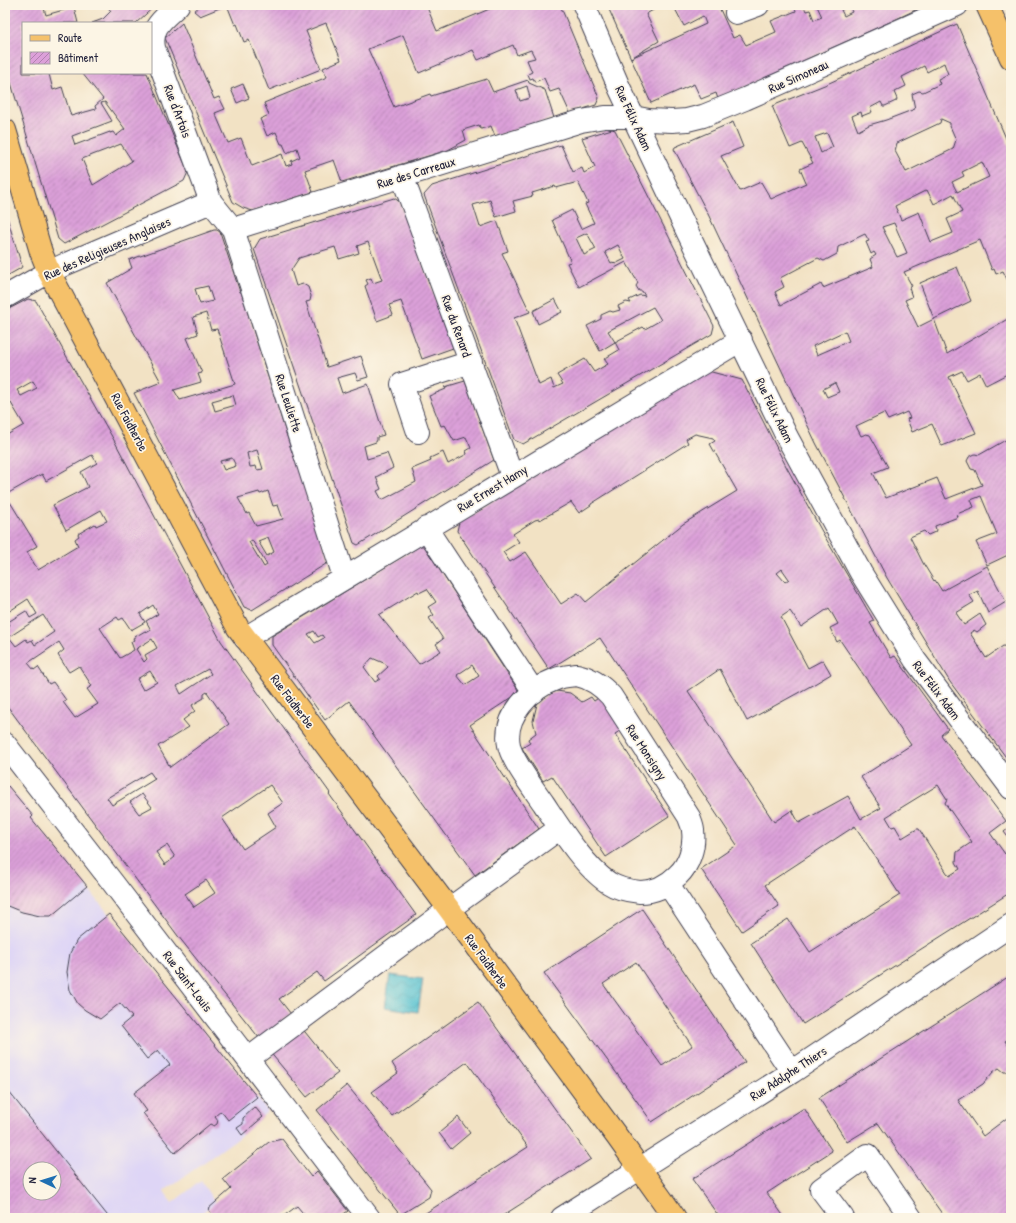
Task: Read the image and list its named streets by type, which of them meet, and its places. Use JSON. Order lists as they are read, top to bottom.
{
  "streets": {
    "main road": ["Rue Faidherbe"],
    "street": [
      "Rue Simoneau",
      "Rue d'Artois",
      "Rue Félix Adam",
      "Rue des Carreaux",
      "Rue des Religieuses Anglaises",
      "Rue du Renard",
      "Rue Leuliette",
      "Rue Ernest Hamy",
      "Rue Monsigny",
      "Rue Saint-Louis",
      "Rue Adolphe Thiers"
    ]
  },
  "crossings": [
    ["Rue Simoneau", "Rue Félix Adam"],
    ["Rue Simoneau", "Rue des Carreaux"],
    ["Rue d'Artois", "Rue des Religieuses Anglaises"],
    ["Rue Félix Adam", "Rue des Carreaux"],
    ["Rue Félix Adam", "Rue Ernest Hamy"],
    ["Rue des Carreaux", "Rue du Renard"],
    ["Rue des Carreaux", "Rue Leuliette"],
    ["Rue des Religieuses Anglaises", "Rue Faidherbe"],
    ["Rue du Renard", "Rue Ernest Hamy"],
    ["Rue Leuliette", "Rue Ernest Hamy"],
    ["Rue Faidherbe", "Rue Ernest Hamy"],
    ["Rue Faidherbe", "Rue Adolphe Thiers"]
  ],
  "legend": ["Route", "Bâtiment"],
  "north": "left"
}
